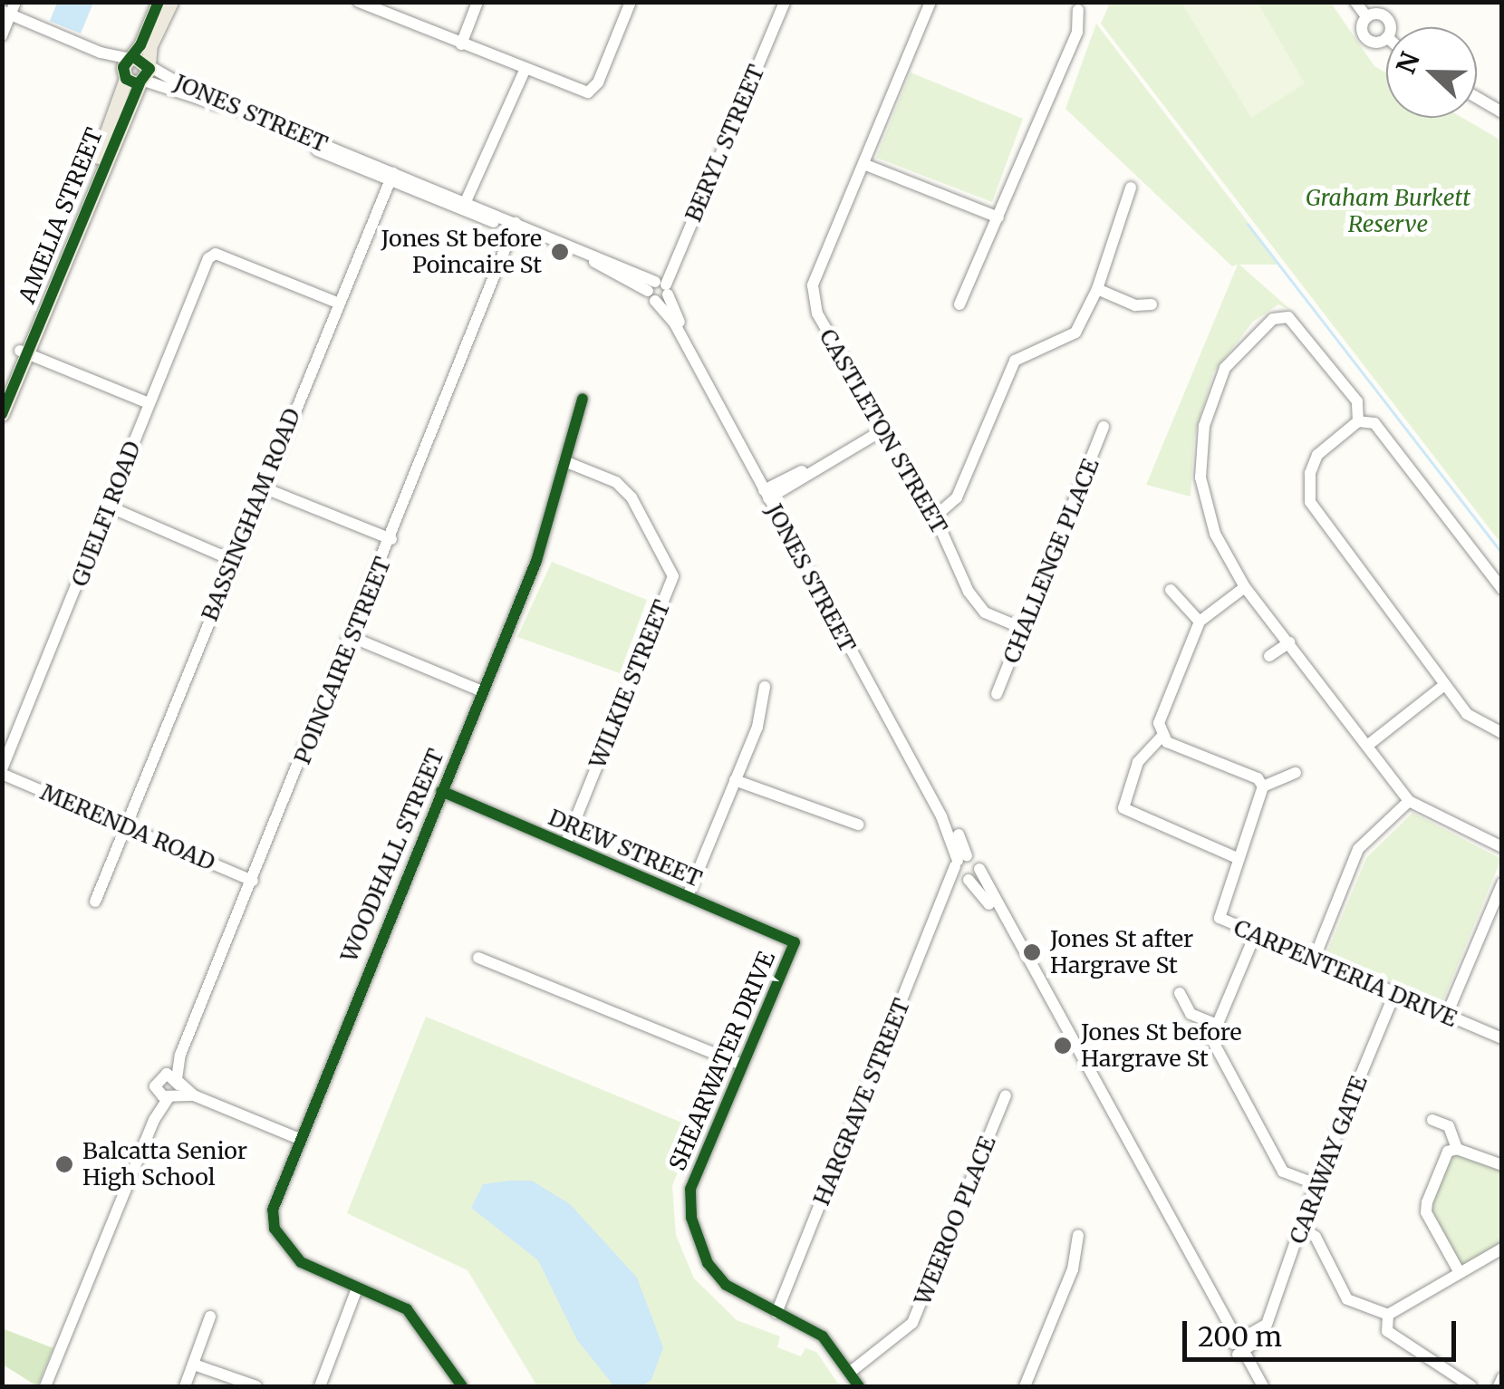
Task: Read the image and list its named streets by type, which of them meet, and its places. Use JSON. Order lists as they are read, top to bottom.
{
  "streets": {
    "main road": ["AMELIA STREET"],
    "street": [
      "JONES STREET",
      "BERYL STREET",
      "CASTLETON STREET",
      "GUELFI ROAD",
      "BASSINGHAM ROAD",
      "CHALLENGE PLACE",
      "POINCAIRE STREET",
      "WILKIE STREET",
      "MERENDA ROAD",
      "DREW STREET",
      "WOODHALL STREET",
      "CARPENTERIA DRIVE",
      "SHEARWATER DRIVE",
      "HARGRAVE STREET",
      "CARAWAY GATE",
      "WEEROO PLACE"
    ]
  },
  "crossings": [
    ["JONES STREET", "BERYL STREET"],
    ["JONES STREET", "AMELIA STREET"],
    ["JONES STREET", "BASSINGHAM ROAD"],
    ["JONES STREET", "POINCAIRE STREET"],
    ["JONES STREET", "HARGRAVE STREET"],
    ["JONES STREET", "CARAWAY GATE"],
    ["CASTLETON STREET", "CHALLENGE PLACE"],
    ["GUELFI ROAD", "BASSINGHAM ROAD"],
    ["GUELFI ROAD", "MERENDA ROAD"],
    ["BASSINGHAM ROAD", "MERENDA ROAD"],
    ["POINCAIRE STREET", "MERENDA ROAD"],
    ["WILKIE STREET", "DREW STREET"],
    ["WILKIE STREET", "WOODHALL STREET"],
    ["DREW STREET", "WOODHALL STREET"],
    ["DREW STREET", "SHEARWATER DRIVE"],
    ["CARPENTERIA DRIVE", "CARAWAY GATE"],
    ["SHEARWATER DRIVE", "HARGRAVE STREET"],
    ["SHEARWATER DRIVE", "WEEROO PLACE"]
  ],
  "parks": ["Graham Burkett Reserve"],
  "places": [
    "Jones St before Poincaire St",
    "Jones St after Hargrave St",
    "Jones St before Hargrave St",
    "Balcatta Senior High School"
  ],
  "scale_bar": "200 m",
  "north": "left"
}
